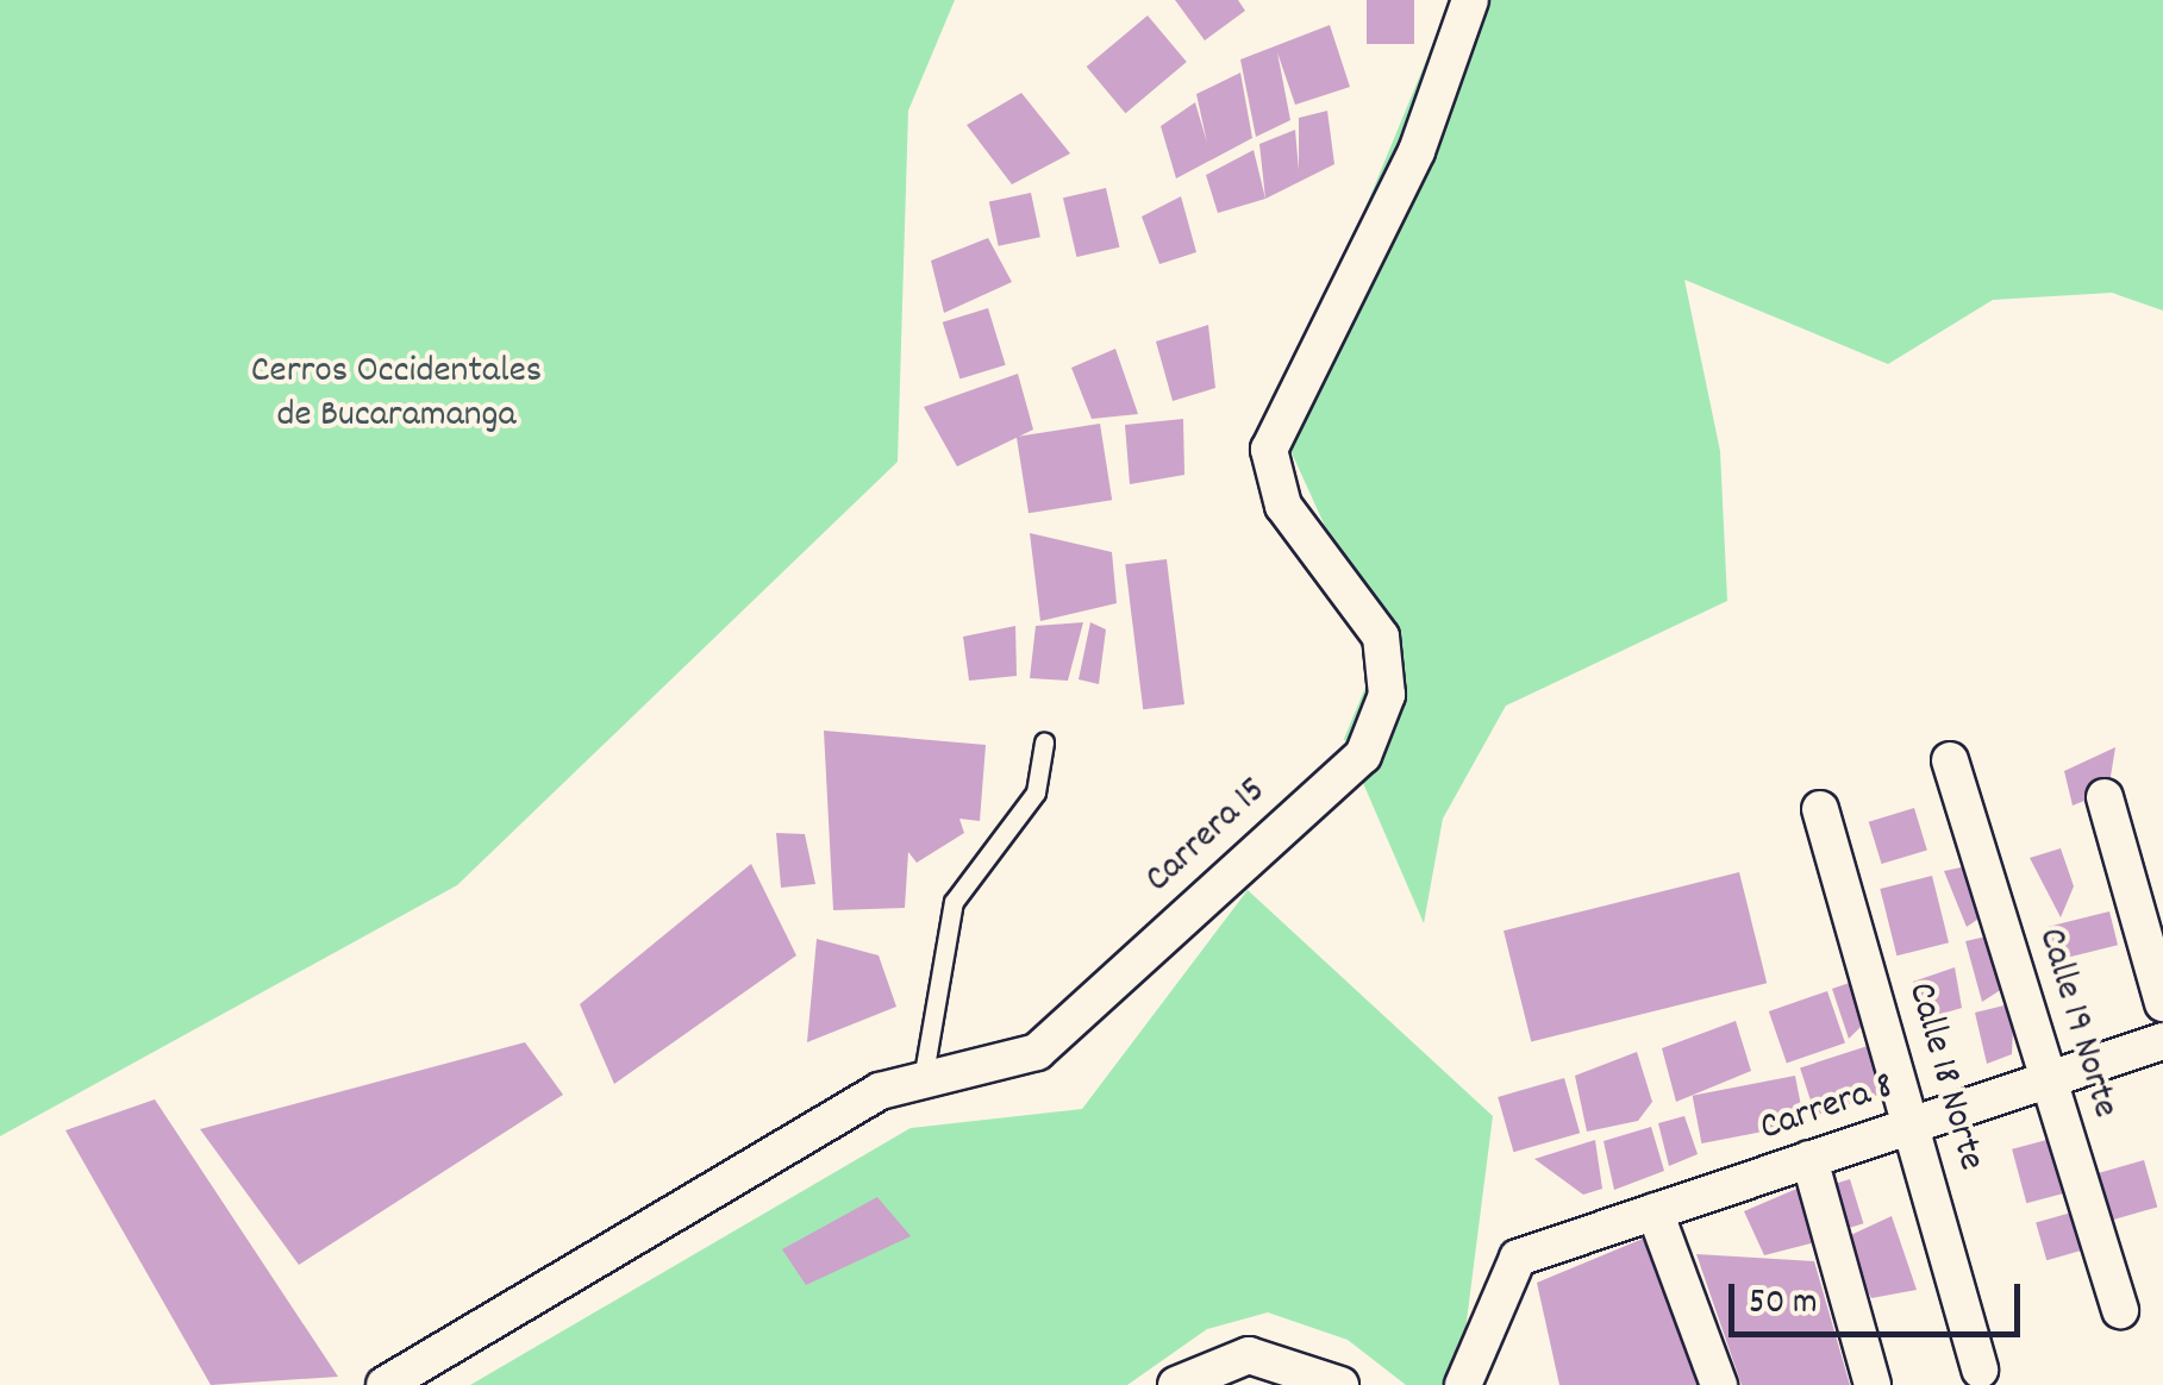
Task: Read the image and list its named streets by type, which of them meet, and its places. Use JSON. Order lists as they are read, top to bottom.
{
  "streets": {
    "street": [
      "Carrera 15",
      "Calle 19 Norte",
      "Calle 18 Norte",
      "Carrera 8"
    ]
  },
  "crossings": [
    ["Calle 19 Norte", "Carrera 8"],
    ["Calle 18 Norte", "Carrera 8"]
  ],
  "parks": ["Cerros Occidentales de Bucaramanga"],
  "scale_bar": "50 m"
}
